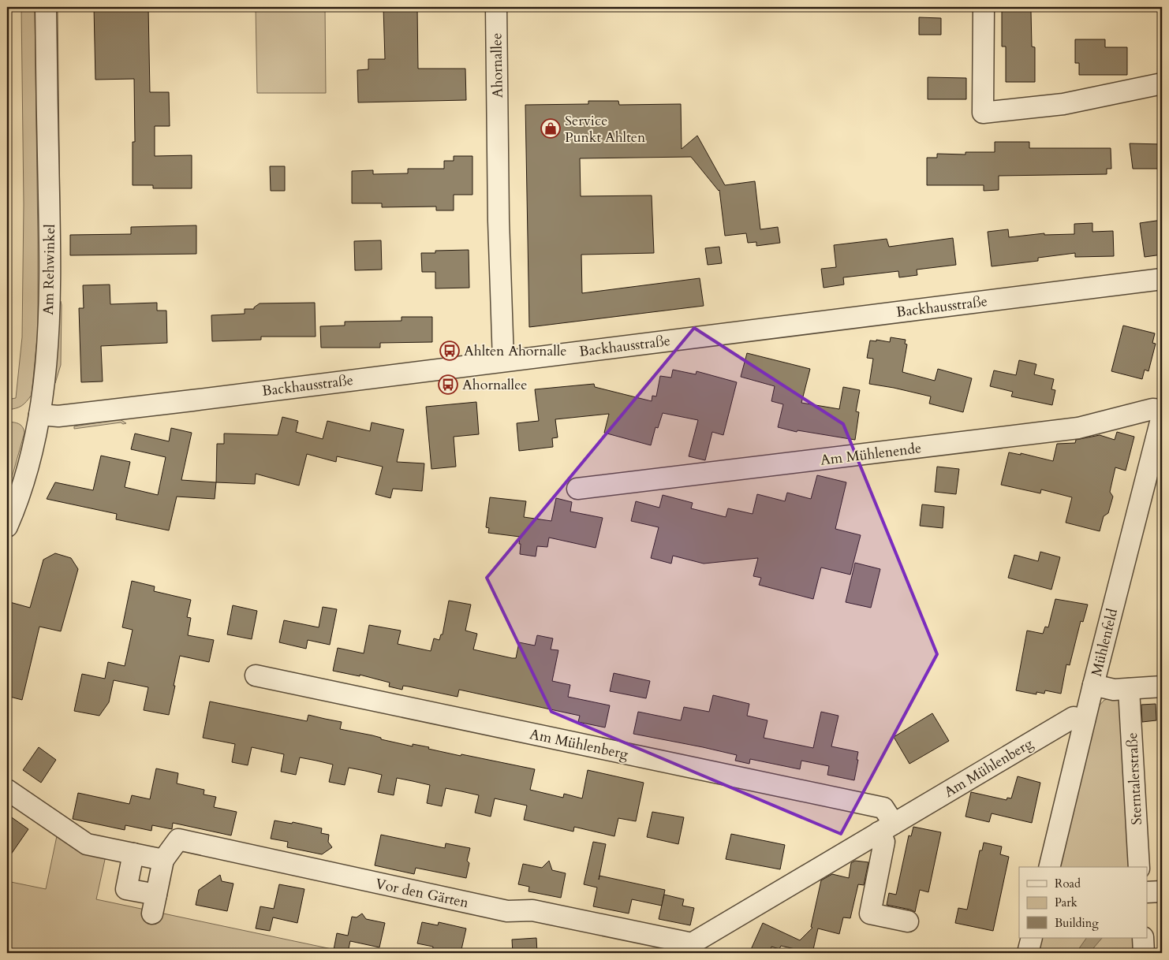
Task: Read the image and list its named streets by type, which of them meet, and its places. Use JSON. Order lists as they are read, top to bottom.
{
  "streets": {
    "street": [
      "Ahornallee",
      "Am Rehwinkel",
      "Backhausstraße",
      "Am Mühlenende",
      "Mühlenfeld",
      "Am Mühlenberg",
      "Sterntalerstraße",
      "Vor den Gärten"
    ]
  },
  "crossings": [
    ["Ahornallee", "Backhausstraße"],
    ["Am Rehwinkel", "Backhausstraße"],
    ["Mühlenfeld", "Am Mühlenberg"],
    ["Am Mühlenberg", "Vor den Gärten"]
  ],
  "places": {
    "shop": ["Service Punkt Ahlten"],
    "bus stop": ["Ahlten Ahornalle", "Ahornallee"]
  },
  "legend": ["Road", "Park", "Building"]
}
